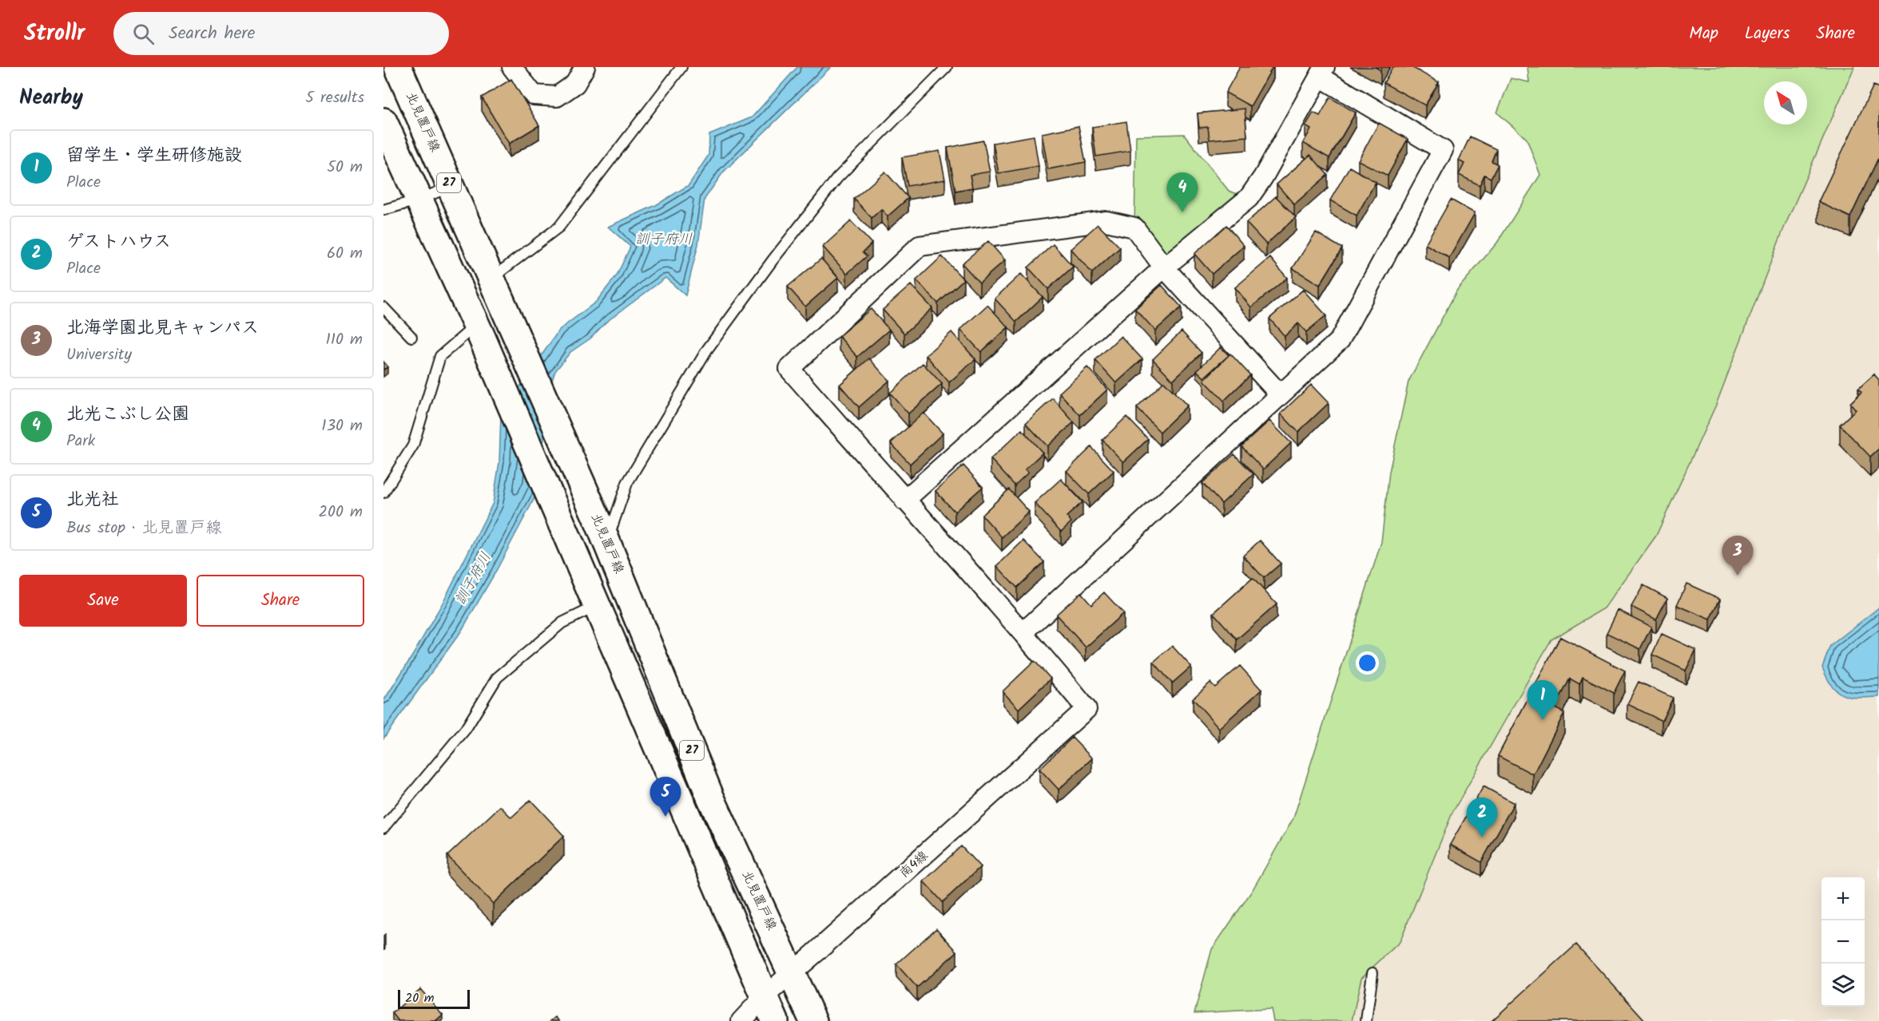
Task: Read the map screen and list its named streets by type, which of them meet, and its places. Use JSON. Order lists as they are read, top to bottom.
{
  "streets": {
    "main road": ["北見置戸線", "27"],
    "street": ["南4線"]
  },
  "crossings": [
    ["北見置戸線", "南4線"],
    ["27", "南4線"]
  ],
  "water": ["訓子府川"],
  "scale_bar": "20 m",
  "north": "top left",
  "page": {
    "header": "Strollr",
    "search": "Search here",
    "nav": ["Map", "Layers", "Share"],
    "heading": ["Nearby", "5 results"],
    "list": [
      {
        "mark": "1",
        "name": "留学生・学生研修施設",
        "note": "Place",
        "value": "50 m"
      },
      {
        "mark": "2",
        "name": "ゲストハウス",
        "note": "Place",
        "value": "60 m"
      },
      {
        "mark": "3",
        "name": "北海学園北見キャンパス",
        "note": "University",
        "value": "110 m"
      },
      {
        "mark": "4",
        "name": "北光こぶし公園",
        "note": "Park",
        "value": "130 m"
      },
      {
        "mark": "5",
        "name": "北光社",
        "note": "Bus stop · 北見置戸線",
        "value": "200 m"
      }
    ],
    "pins": [
      "4",
      "3",
      "1",
      "5",
      "2"
    ],
    "buttons": ["Save", "Share"],
    "map_buttons": ["+", "−"],
    "scale": "20 m"
  }
}
